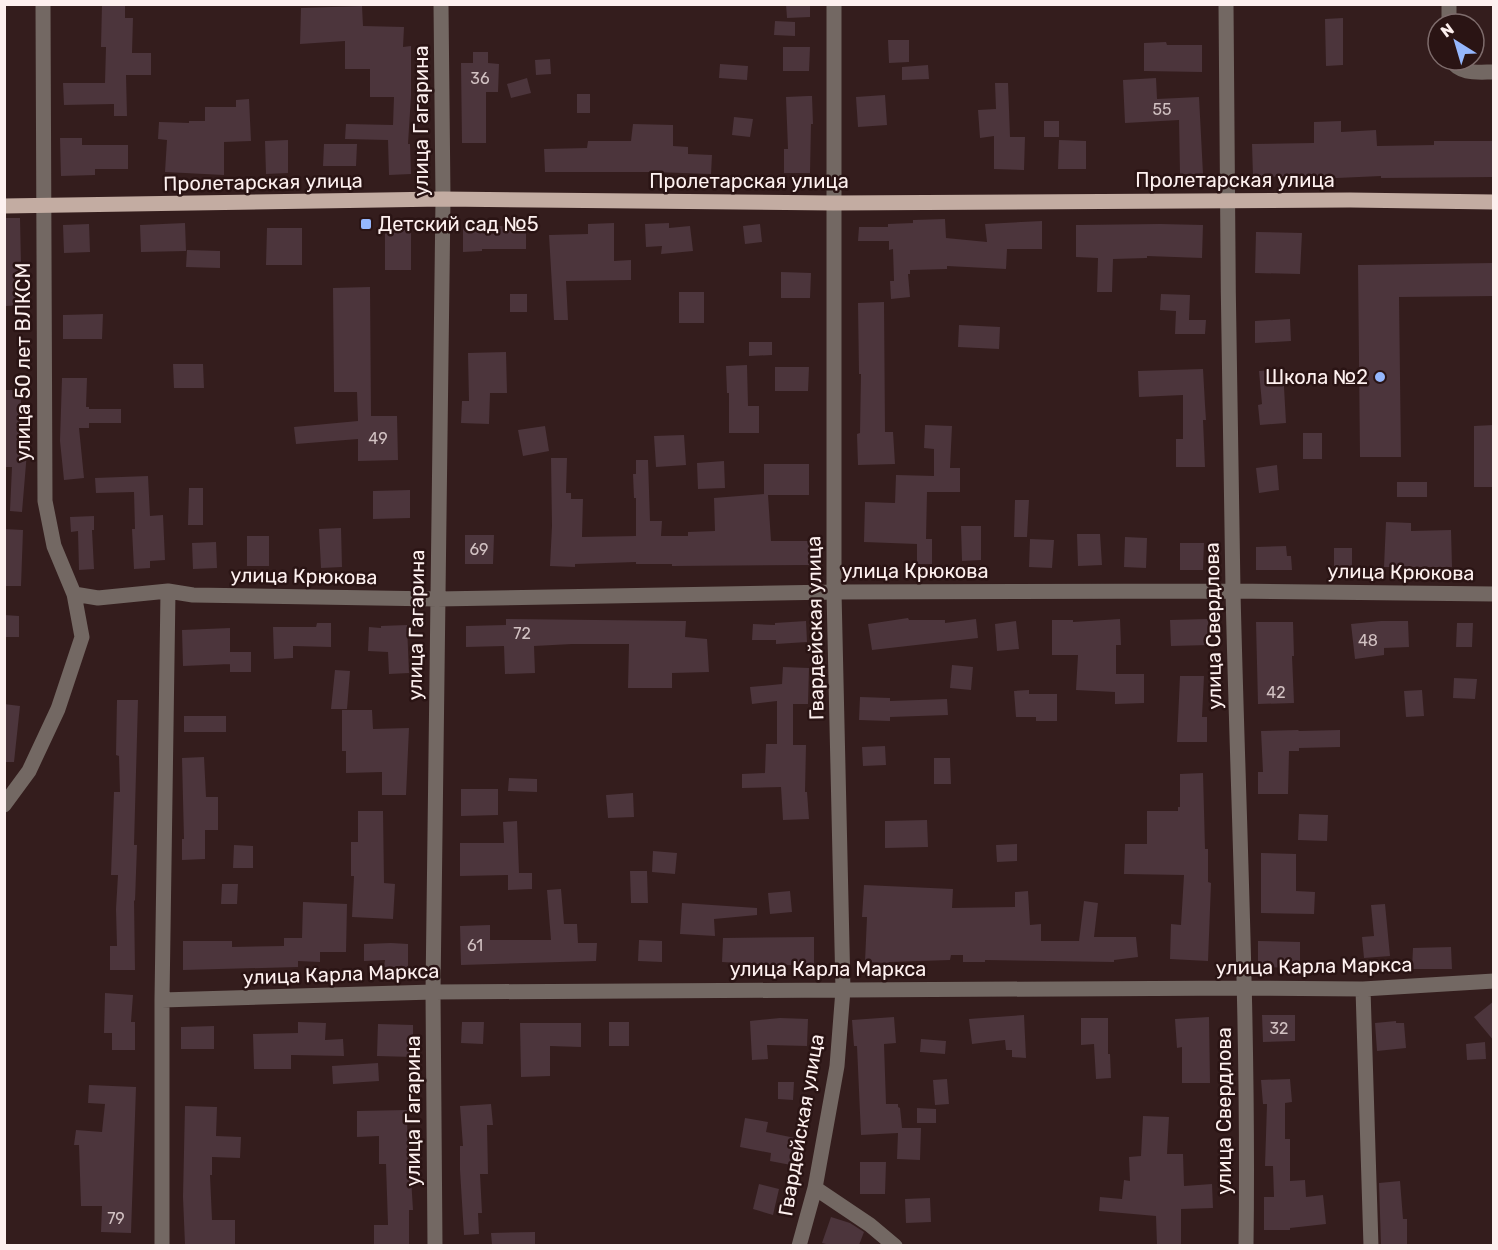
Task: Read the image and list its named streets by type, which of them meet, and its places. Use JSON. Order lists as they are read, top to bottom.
{
  "streets": {
    "main road": ["Пролетарская улица"],
    "street": [
      "улица Гагарина",
      "улица 50 лет ВЛКСМ",
      "улица Крюкова",
      "улица Свердлова",
      "Гвардейская улица",
      "улица Карла Маркса"
    ]
  },
  "crossings": [
    ["улица Гагарина", "Пролетарская улица"],
    ["улица Гагарина", "улица Крюкова"],
    ["улица Гагарина", "улица Карла Маркса"],
    ["Пролетарская улица", "улица 50 лет ВЛКСМ"],
    ["Пролетарская улица", "улица Свердлова"],
    ["Пролетарская улица", "Гвардейская улица"],
    ["улица Крюкова", "улица Свердлова"],
    ["улица Крюкова", "Гвардейская улица"],
    ["улица Свердлова", "улица Карла Маркса"],
    ["Гвардейская улица", "улица Карла Маркса"]
  ],
  "places": {
    "transit": ["Детский сад №5"],
    "other": ["Школа №2"]
  },
  "house_numbers": [
    "36",
    "55",
    "49",
    "69",
    "72",
    "48",
    "42",
    "61",
    "32",
    "79"
  ],
  "north": "top left"
}
